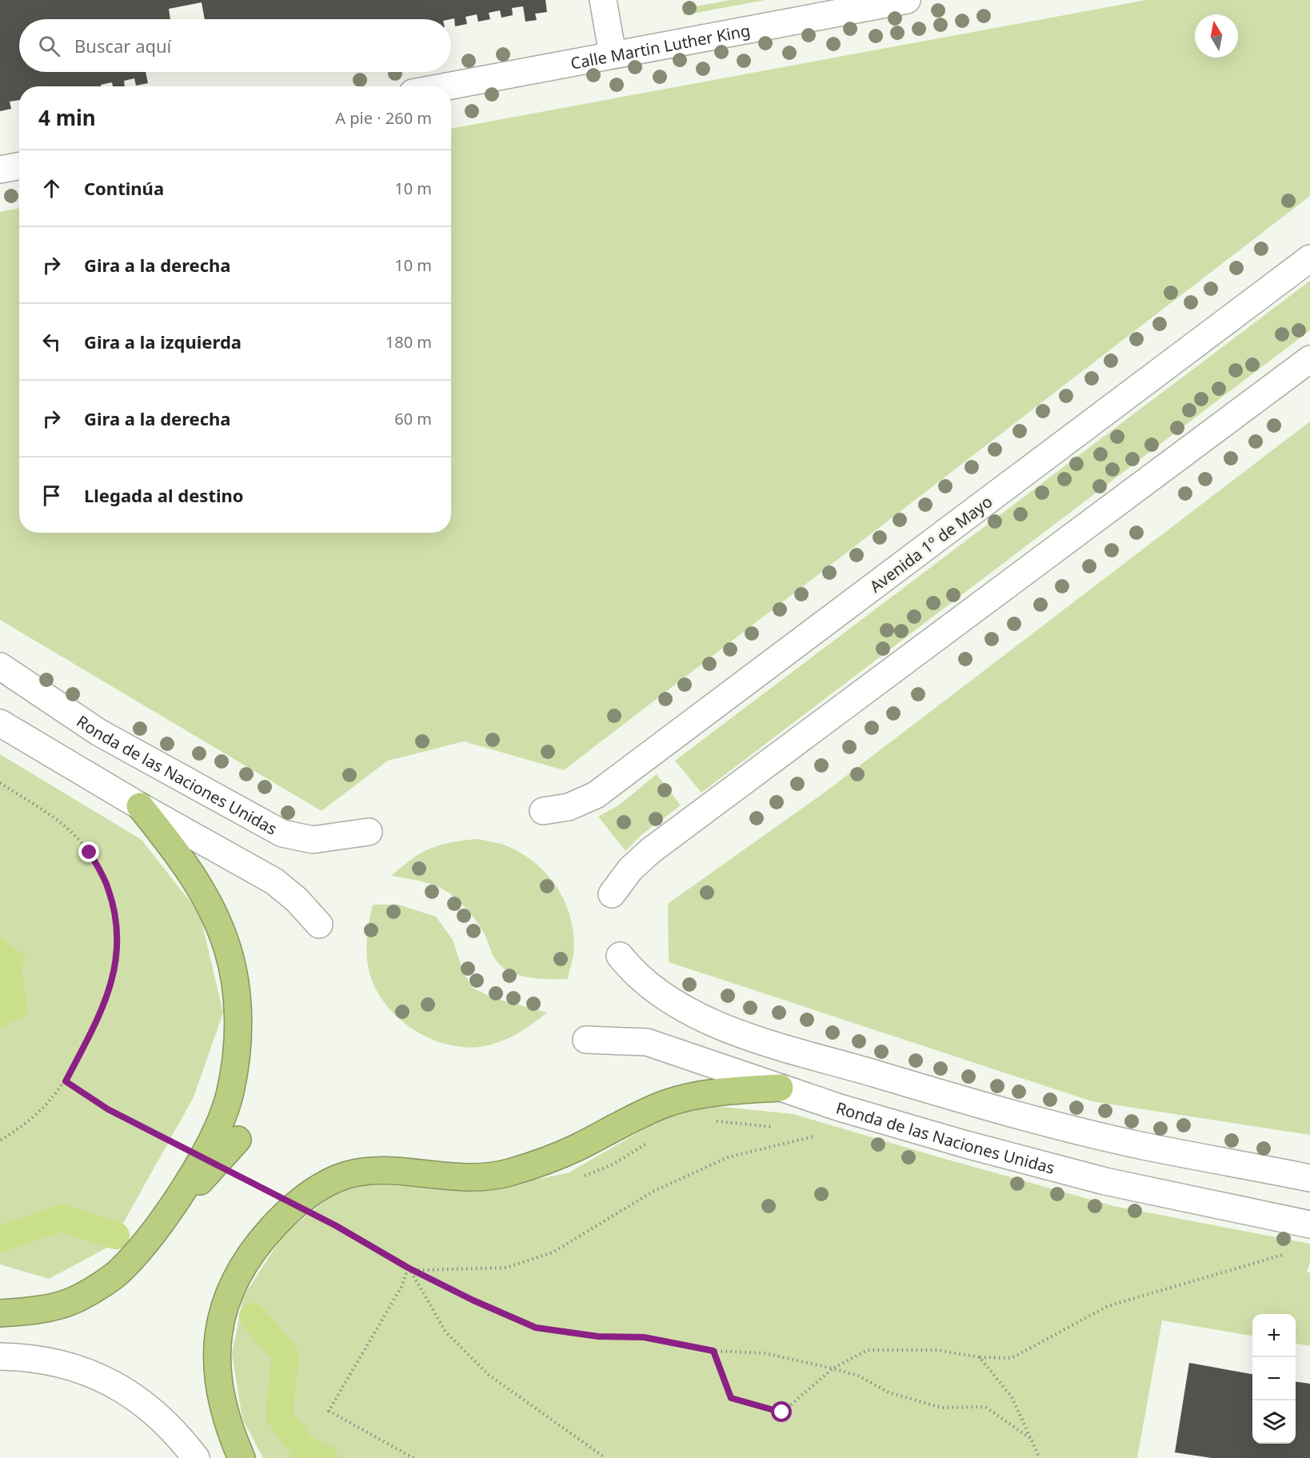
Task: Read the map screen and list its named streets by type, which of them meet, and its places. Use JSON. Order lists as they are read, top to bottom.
{
  "streets": {
    "street": ["Calle Martin Luther King", "Avenida 1º de Mayo", "Ronda de las Naciones Unidas"]
  },
  "north": "top",
  "page": {
    "search": "Buscar aquí",
    "heading": ["4 min", "A pie · 260 m"],
    "list": [
      ["Continúa", "10 m"],
      ["Gira a la derecha", "10 m"],
      ["Gira a la izquierda", "180 m"],
      ["Gira a la derecha", "60 m"],
      "Llegada al destino"
    ],
    "map_buttons": ["+", "−"]
  }
}
